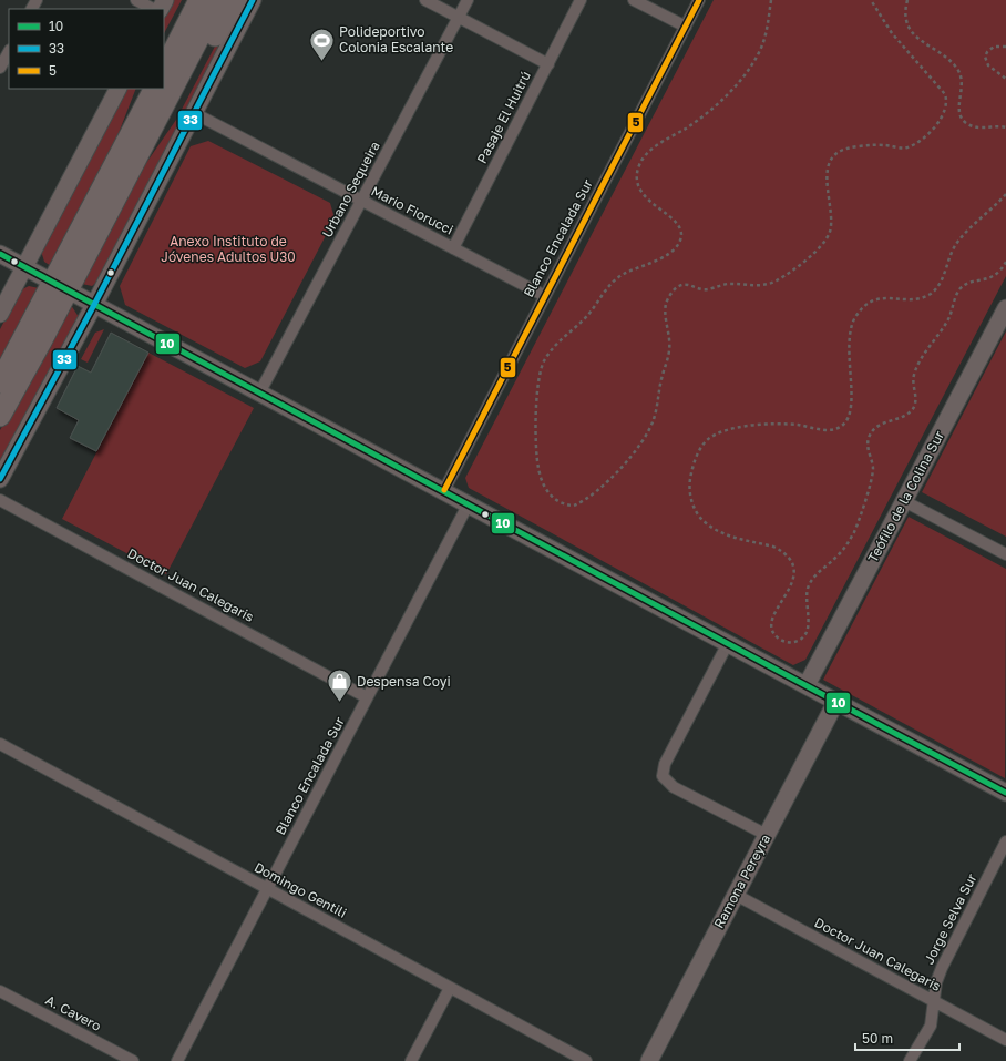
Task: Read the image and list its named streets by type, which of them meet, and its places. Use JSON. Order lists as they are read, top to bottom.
{
  "streets": {
    "street": [
      "Pasaje El Huitrú",
      "Urbano Sequeira",
      "Mario Fiorucci",
      "Blanco Encalada Sur",
      "Teófilo de la Colina Sur",
      "Doctor Juan Calegaris",
      "Ramona Pereyra",
      "Domingo Gentili",
      "Jorge Selva Sur",
      "A. Cavero"
    ]
  },
  "crossings": [
    ["Pasaje El Huitrú", "Mario Fiorucci"],
    ["Urbano Sequeira", "Mario Fiorucci"],
    ["Mario Fiorucci", "Blanco Encalada Sur"],
    ["Blanco Encalada Sur", "Doctor Juan Calegaris"],
    ["Blanco Encalada Sur", "Domingo Gentili"],
    ["Doctor Juan Calegaris", "Ramona Pereyra"],
    ["Doctor Juan Calegaris", "Jorge Selva Sur"]
  ],
  "parks": ["Anexo Instituto de Jóvenes Adultos U30"],
  "places": {
    "sports": ["Polideportivo Colonia Escalante"],
    "shop": ["Despensa Coyi"]
  },
  "lines": ["transit line 33", "transit line 5", "transit line 10"],
  "legend": ["10", "33", "5"],
  "scale_bar": "50 m"
}
